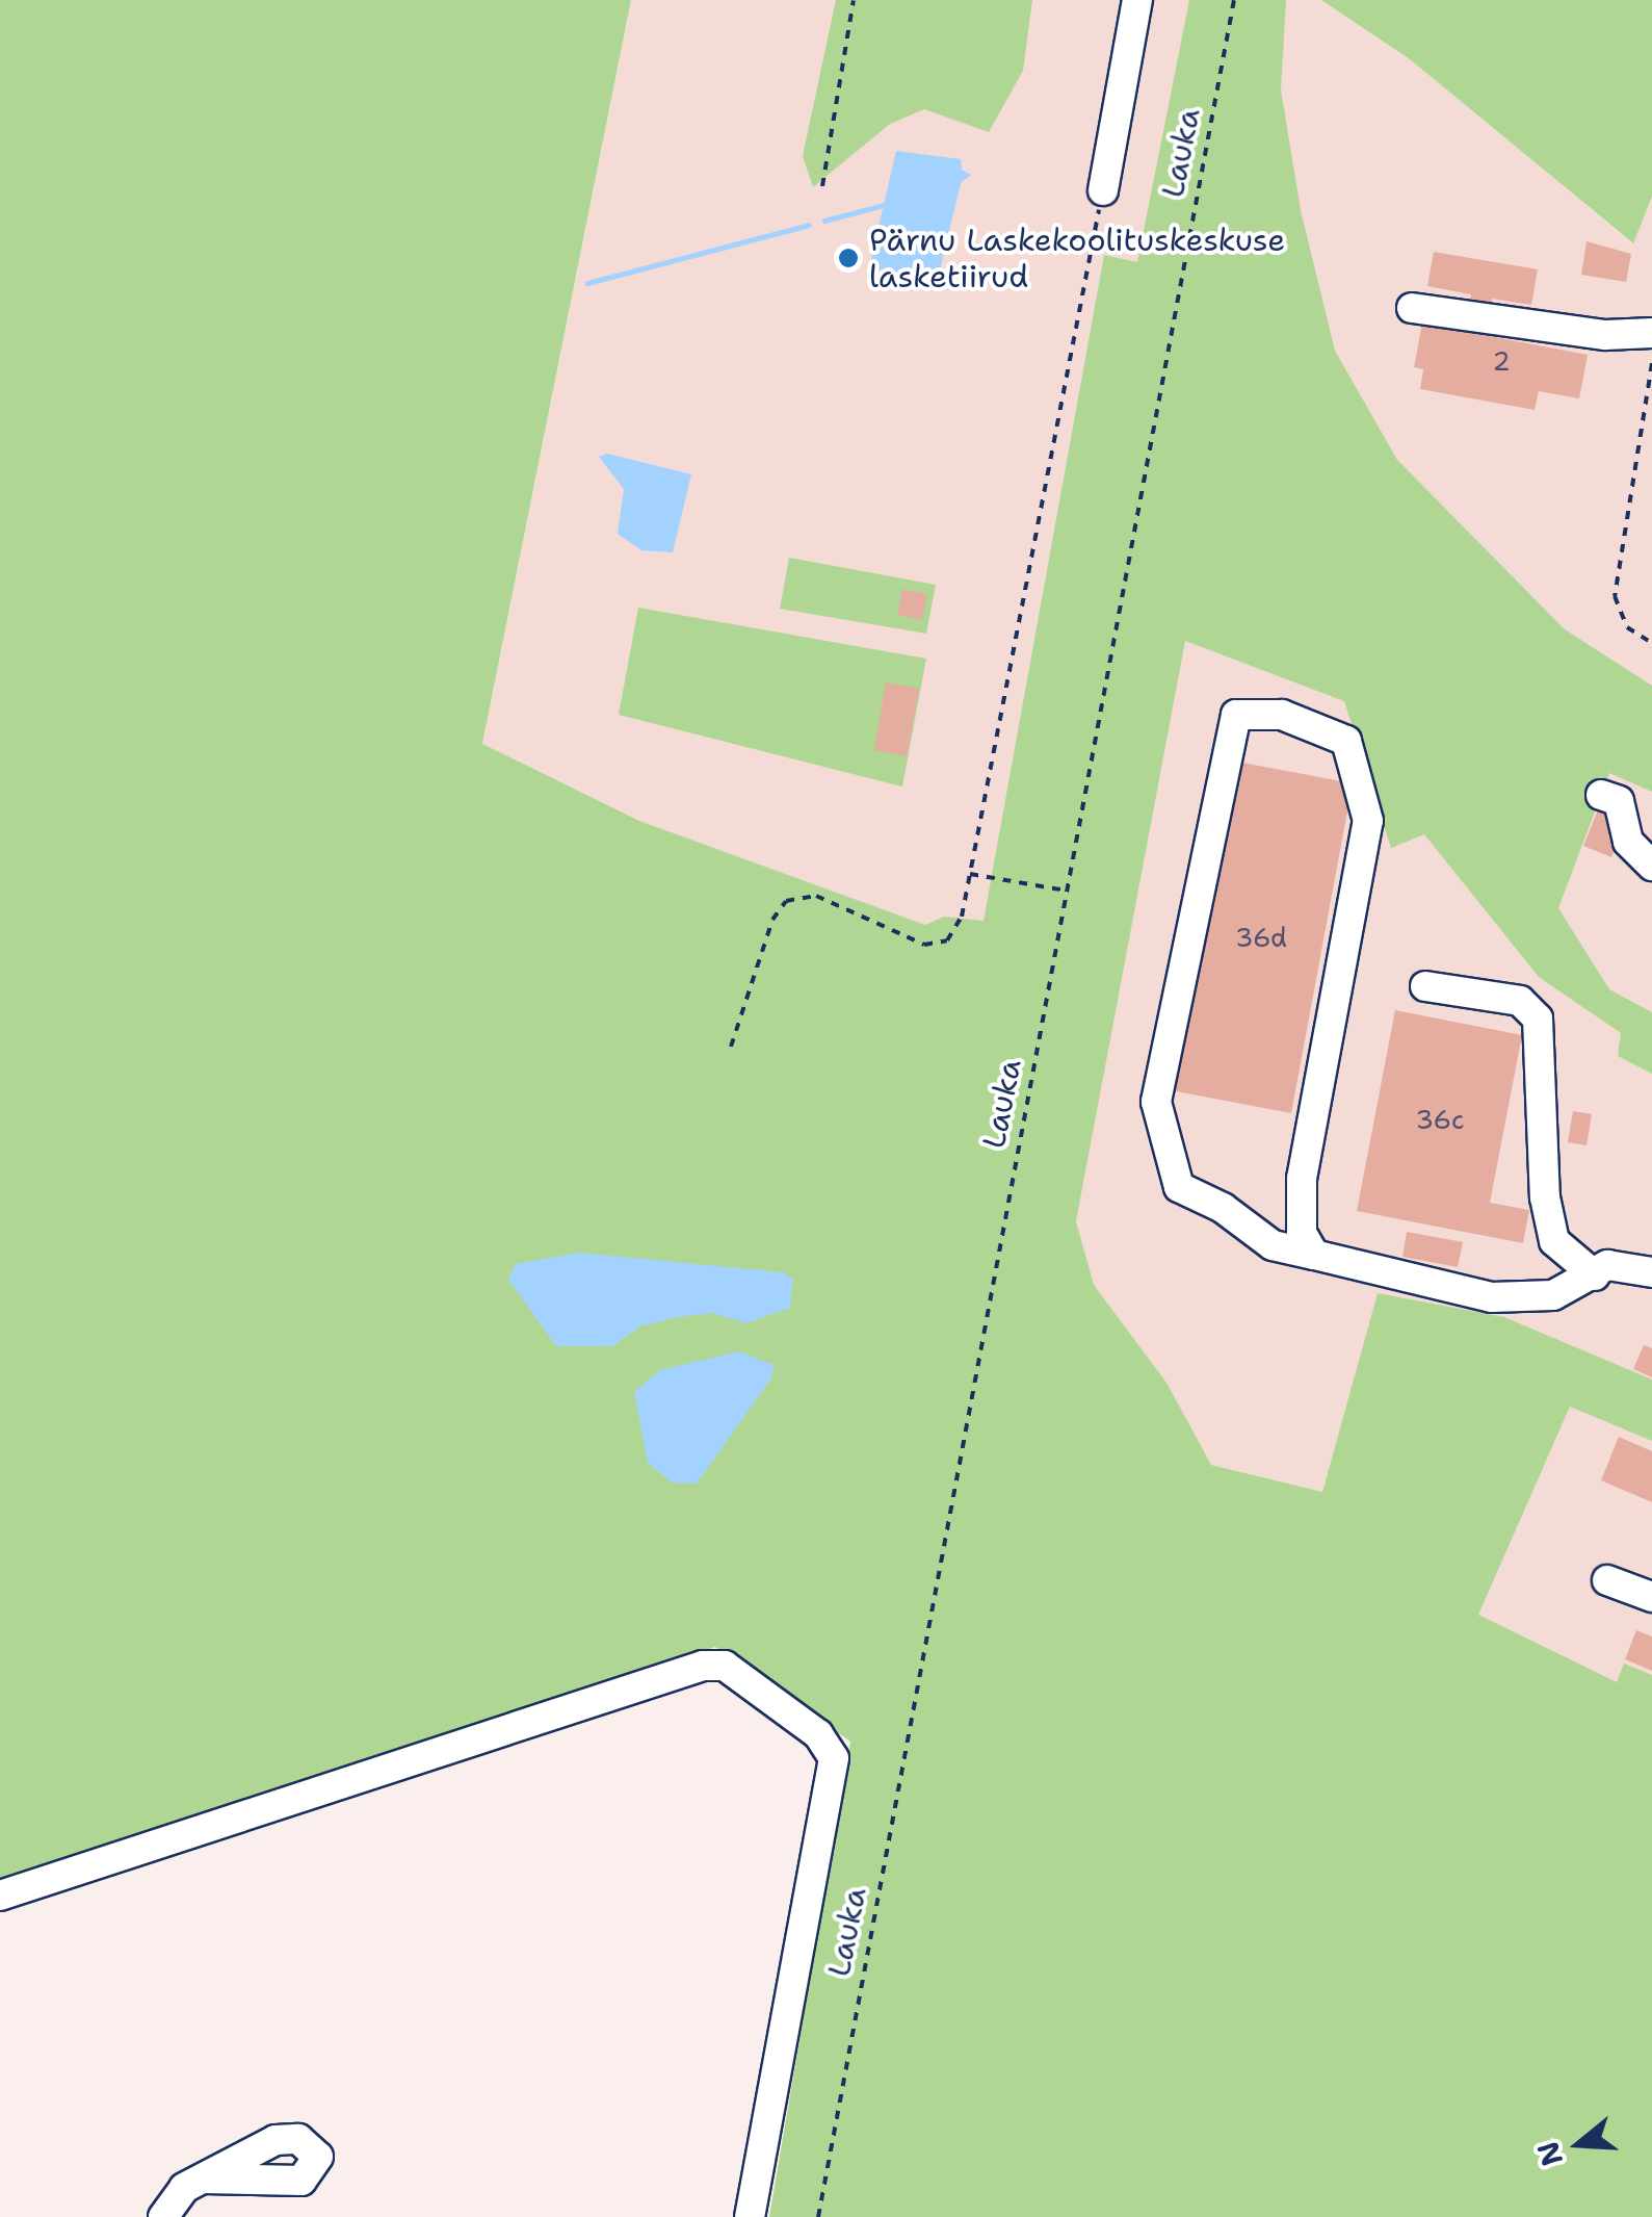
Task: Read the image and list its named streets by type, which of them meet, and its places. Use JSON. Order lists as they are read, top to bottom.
{
  "streets": {
    "path": ["Lauka"]
  },
  "places": ["Pärnu Laskekoolituskeskuse lasketiirud"],
  "house_numbers": ["2", "36d", "36c"],
  "north": "left"
}
